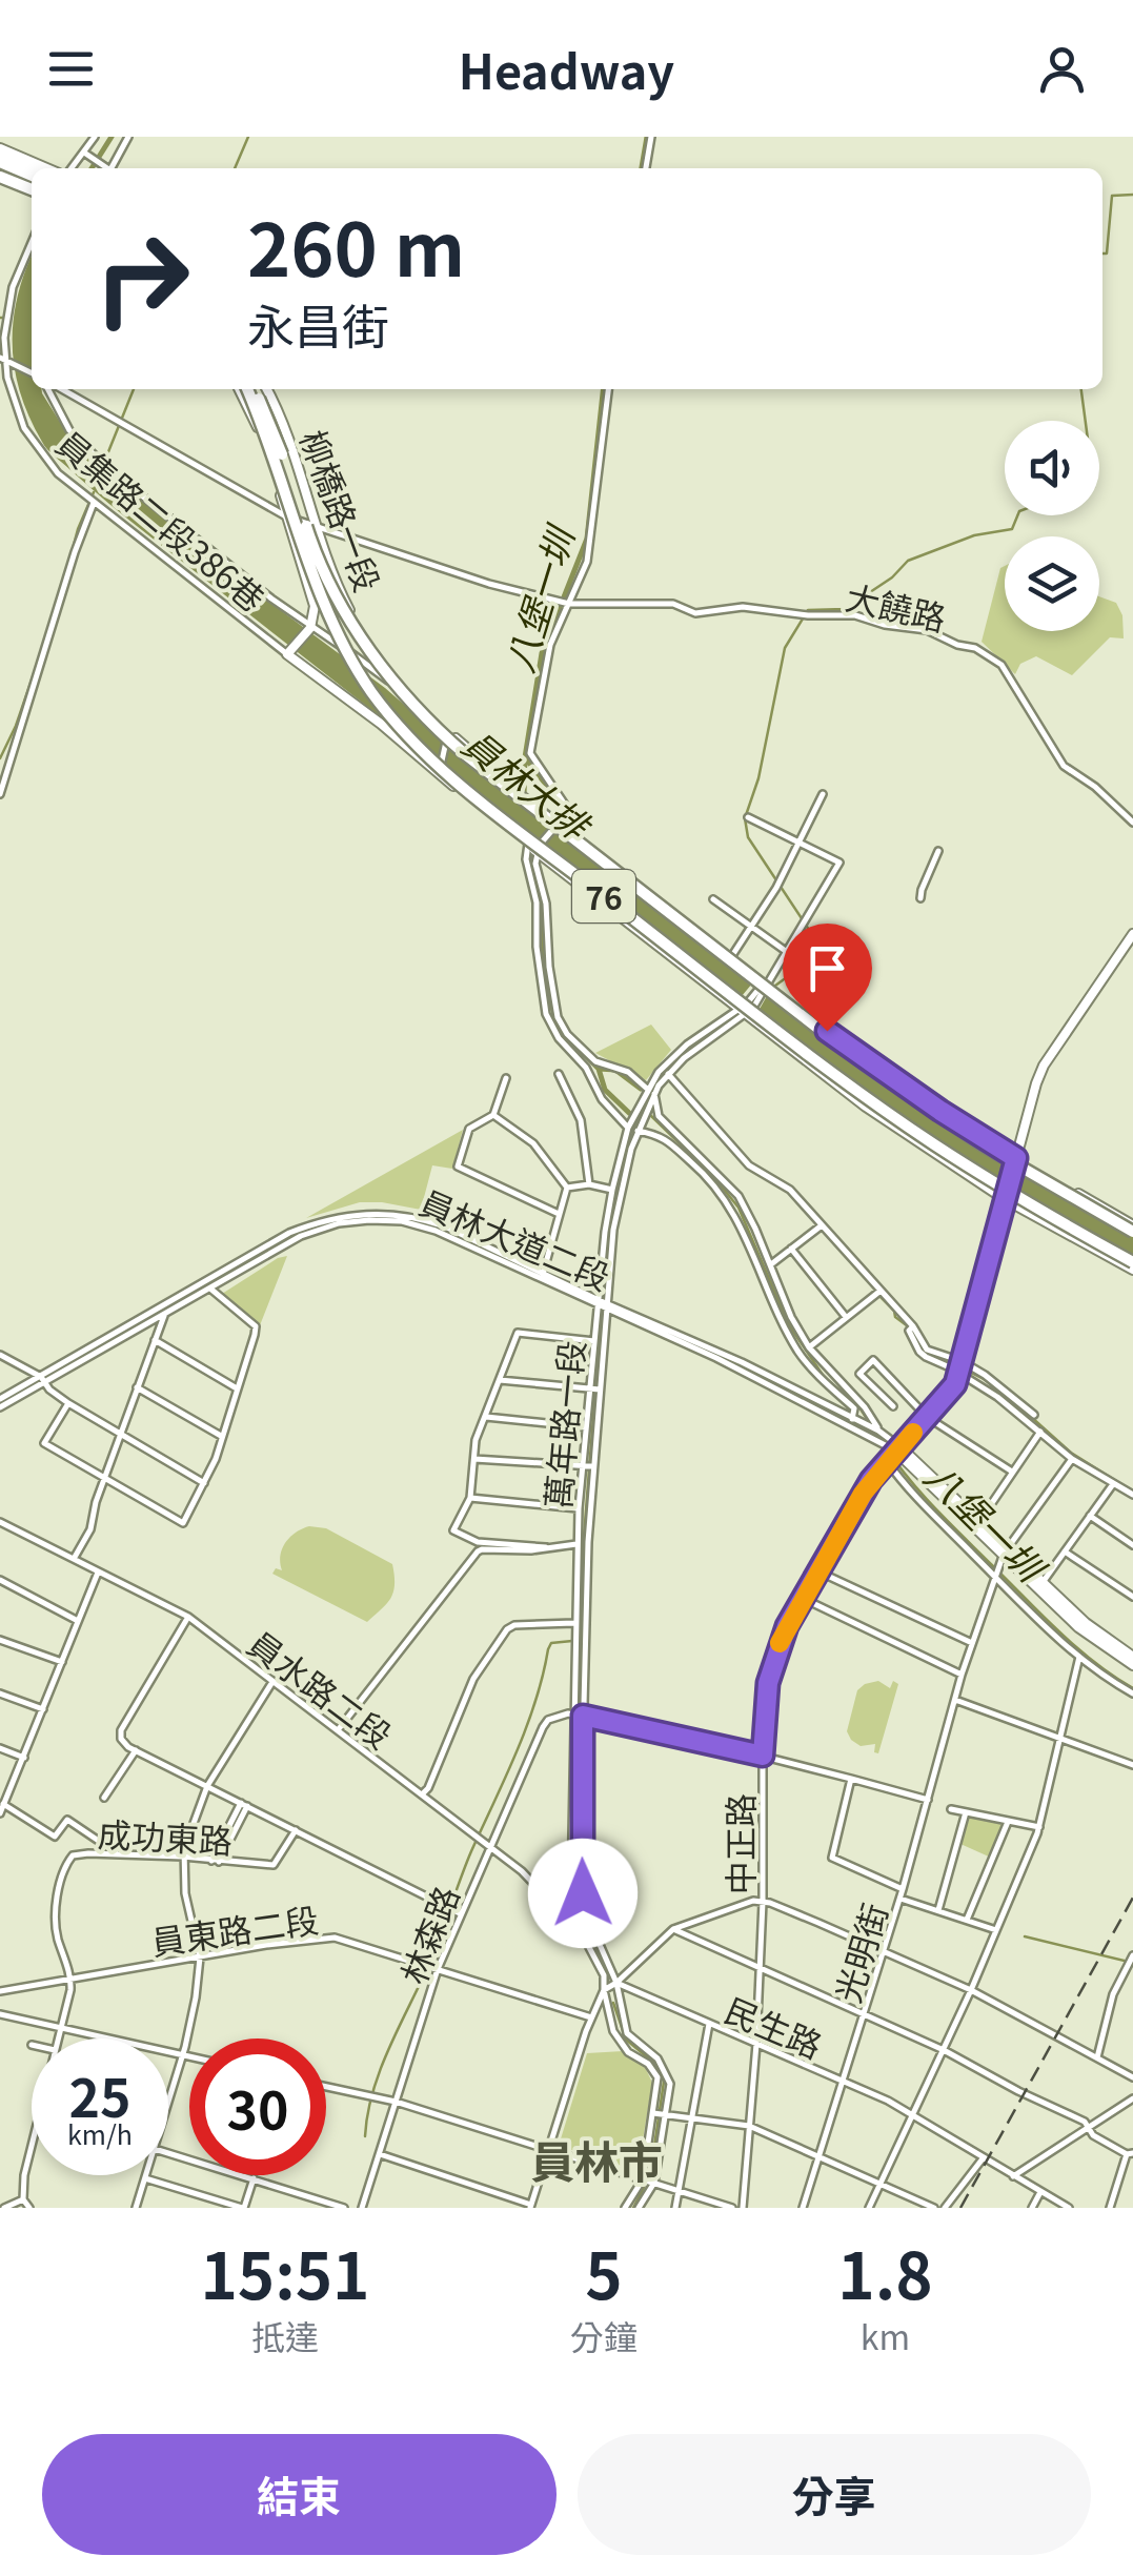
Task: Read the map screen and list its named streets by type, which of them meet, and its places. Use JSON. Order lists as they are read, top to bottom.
{
  "streets": {
    "highway": ["76"],
    "main road": ["柳橋路一段"],
    "street": [
      "員集路二段386巷",
      "大饒路",
      "員林大道二段",
      "萬年路一段",
      "員水路二段",
      "成功東路",
      "中正路",
      "員東路二段",
      "林森路",
      "光明街",
      "民生路"
    ]
  },
  "crossings": [
    ["柳橋路一段", "大饒路"],
    ["柳橋路一段", "76"],
    ["柳橋路一段", "萬年路一段"],
    ["員林大道二段", "萬年路一段"],
    ["員林大道二段", "中正路"],
    ["萬年路一段", "員水路二段"],
    ["萬年路一段", "林森路"],
    ["萬年路一段", "民生路"],
    ["員水路二段", "林森路"],
    ["成功東路", "員東路二段"],
    ["中正路", "民生路"],
    ["員東路二段", "林森路"],
    ["光明街", "民生路"]
  ],
  "districts": ["員林市"],
  "water": ["八堡一圳", "員林大排"],
  "page": {
    "header": "Headway",
    "turn": ["260 m", "永昌街"],
    "speed": "25 km/h",
    "limit": "30",
    "eta": [
      "15:51",
      "抵達",
      "5",
      "分鐘",
      "1.8",
      "km"
    ],
    "buttons": ["結束", "分享"]
  }
}
